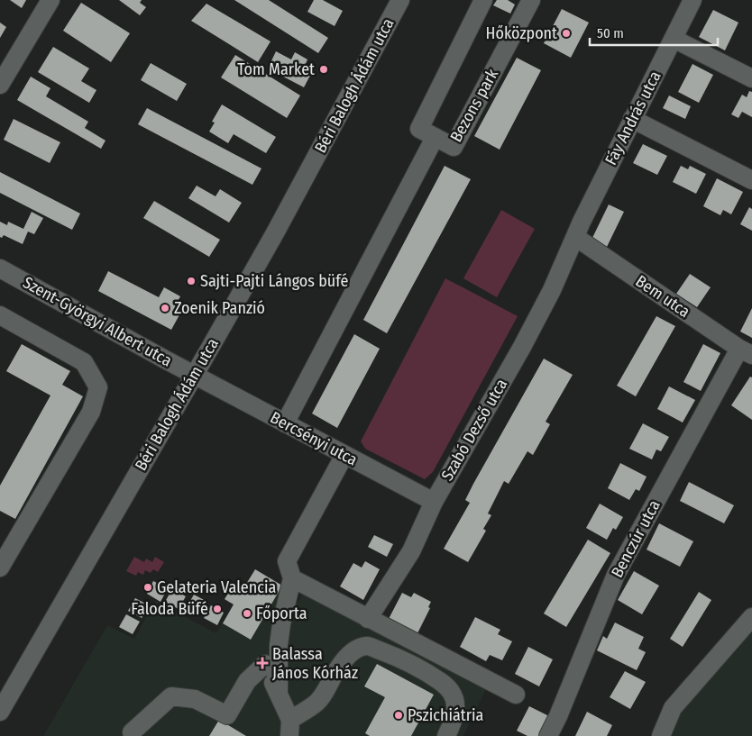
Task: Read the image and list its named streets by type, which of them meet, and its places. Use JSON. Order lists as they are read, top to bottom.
{
  "streets": {
    "street": [
      "Béri Balogh Ádám utca",
      "Bezons park",
      "Fáy András utca",
      "Bem utca",
      "Szent-Györgyi Albert utca",
      "Szabó Dezső utca",
      "Bercsényi utca",
      "Benczúr utca"
    ]
  },
  "crossings": [
    ["Béri Balogh Ádám utca", "Szent-Györgyi Albert utca"],
    ["Béri Balogh Ádám utca", "Bercsényi utca"],
    ["Fáy András utca", "Bem utca"],
    ["Fáy András utca", "Szabó Dezső utca"],
    ["Bem utca", "Szabó Dezső utca"],
    ["Bem utca", "Benczúr utca"],
    ["Szent-Györgyi Albert utca", "Bercsényi utca"],
    ["Szabó Dezső utca", "Bercsényi utca"]
  ],
  "places": {
    "other": [
      "Hőközpont",
      "Tom Market",
      "Sajti-Pajti Lángos büfé",
      "Zoenik Panzió",
      "Gelateria Valencia",
      "Faloda Büfé",
      "Főporta",
      "Pszichiátria"
    ],
    "health": ["Balassa János Kórház"]
  },
  "scale_bar": "50 m"
}
